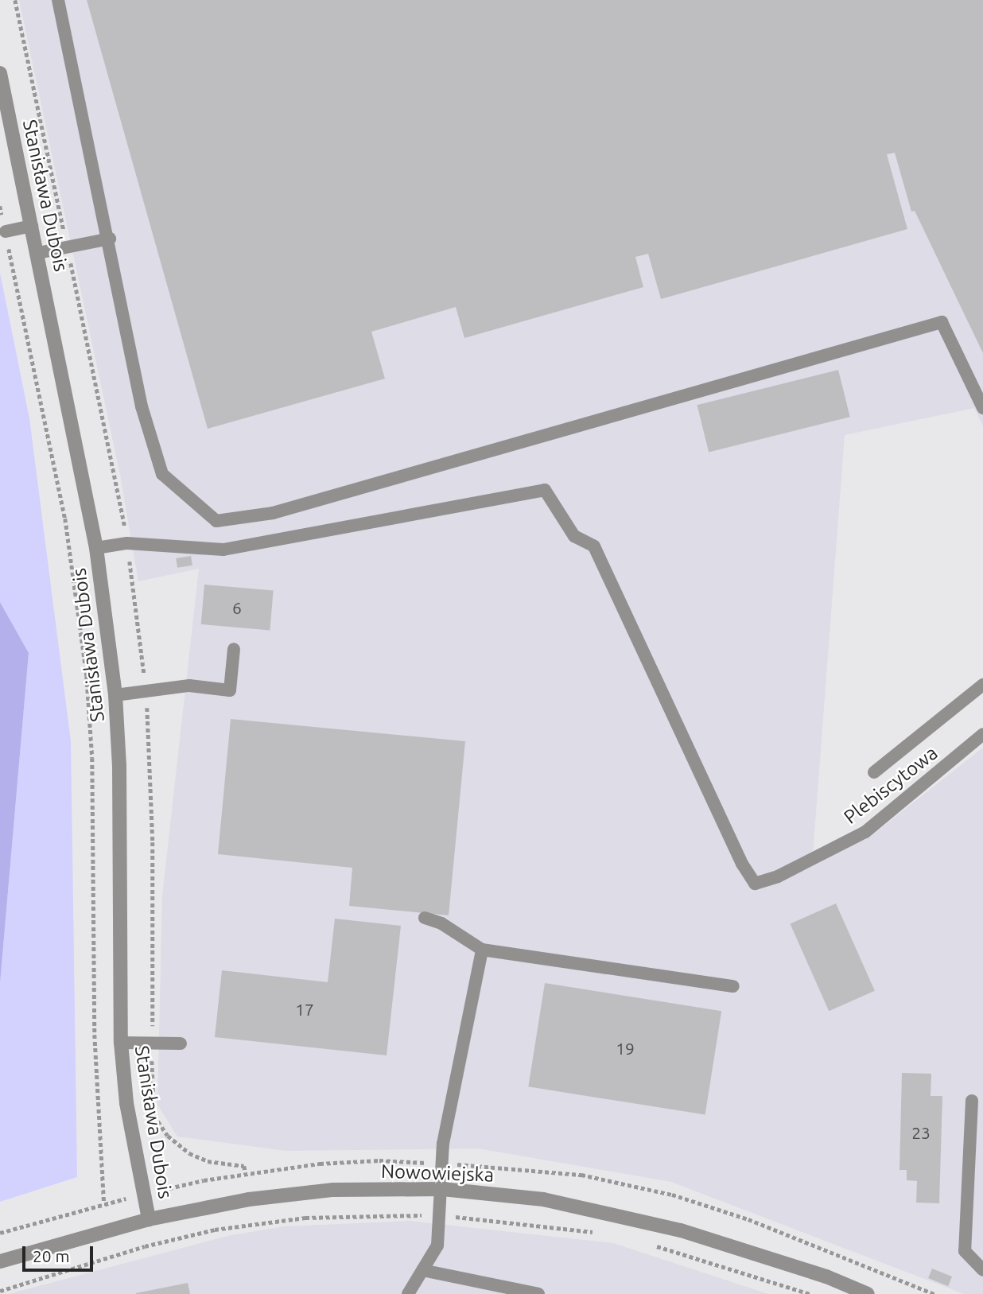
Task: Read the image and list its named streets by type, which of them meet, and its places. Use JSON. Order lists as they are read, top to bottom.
{
  "streets": {
    "street": ["Stanisława Dubois", "Nowowiejska"],
    "lane": ["Plebiscytowa"]
  },
  "crossings": [
    ["Stanisława Dubois", "Plebiscytowa"],
    ["Stanisława Dubois", "Nowowiejska"]
  ],
  "house_numbers": [
    "6",
    "17",
    "19",
    "23"
  ],
  "scale_bar": "20 m"
}
